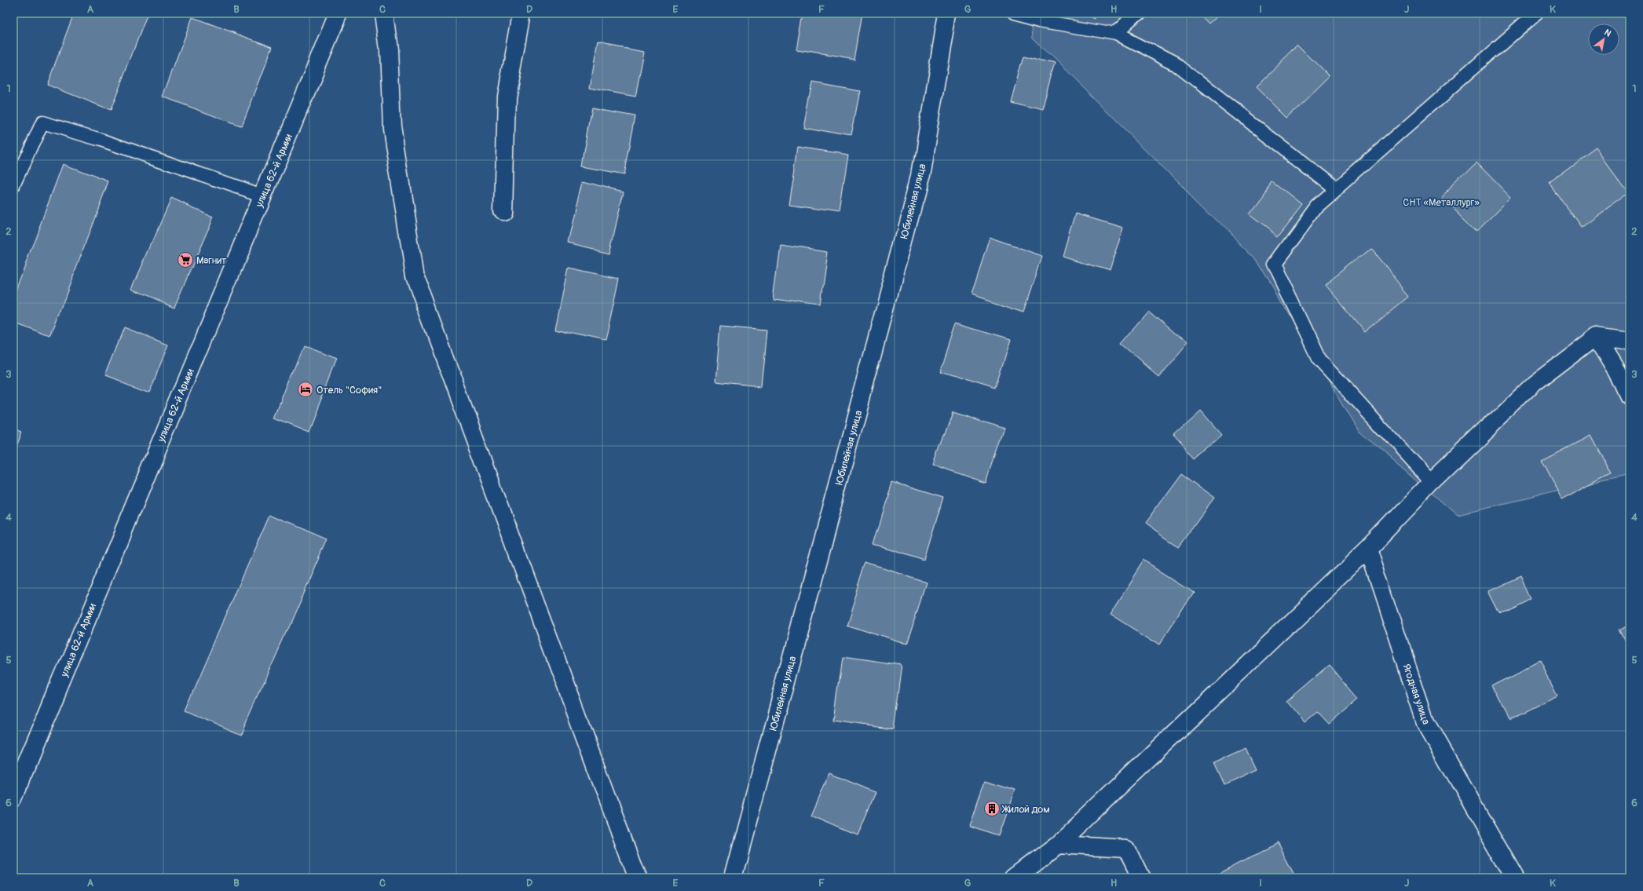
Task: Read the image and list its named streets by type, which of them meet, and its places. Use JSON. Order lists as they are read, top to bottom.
{
  "streets": {
    "street": ["улица 62-й Армии", "Юбилейная улица", "Ягодная улица"]
  },
  "parks": ["СНТ «Металлург»"],
  "places": {
    "supermarket": ["Магнит"],
    "hotel": ["Отель \"София\""],
    "building": ["Жилой дом"]
  },
  "north": "top right",
  "grid": {
    "columns": [
      "A",
      "B",
      "C",
      "D",
      "E",
      "F",
      "G",
      "H",
      "I",
      "J",
      "K"
    ],
    "rows": [
      "1",
      "2",
      "3",
      "4",
      "5",
      "6"
    ]
  }
}
